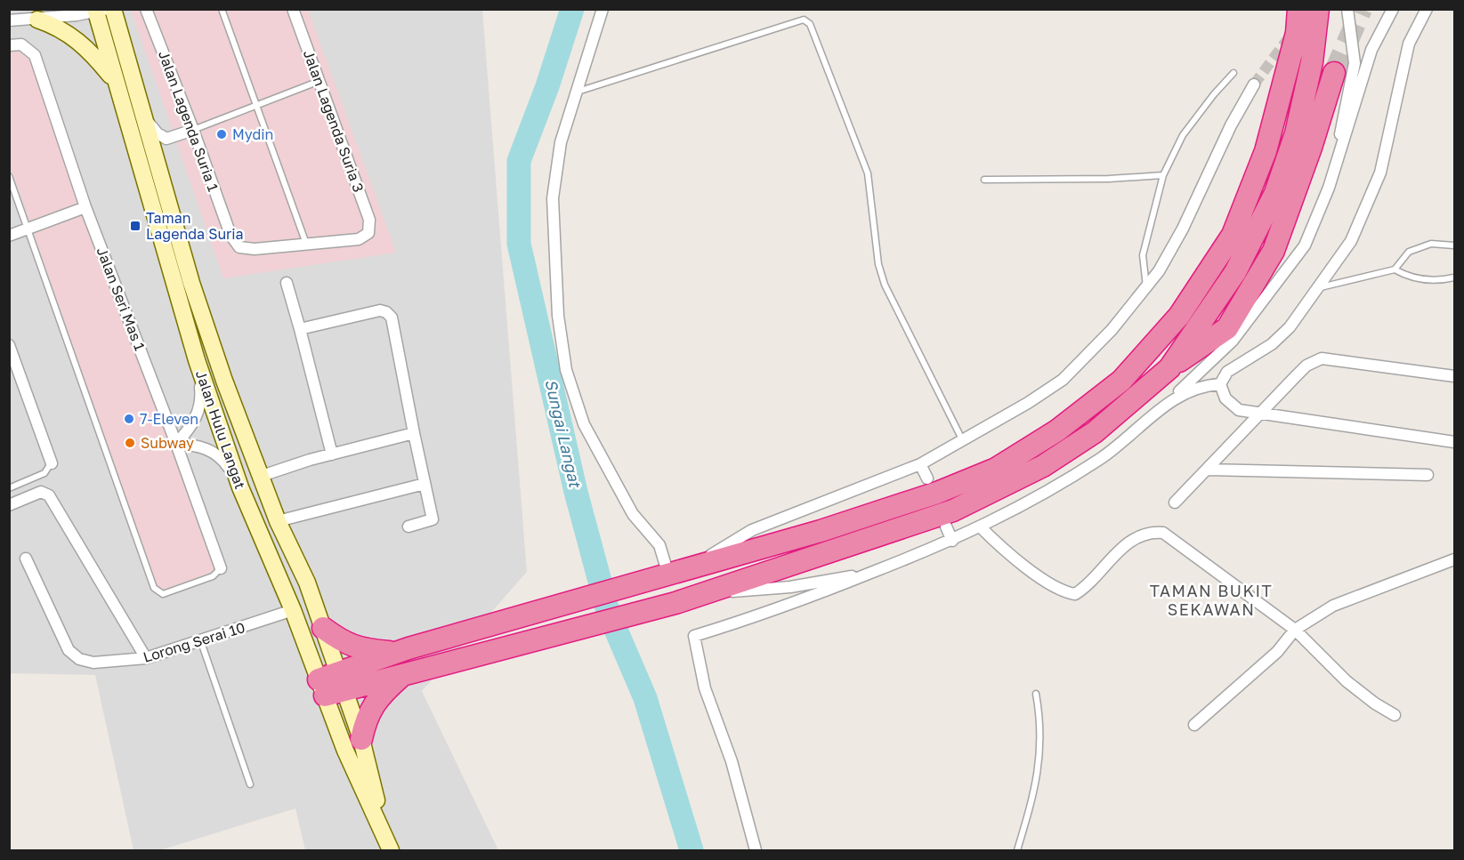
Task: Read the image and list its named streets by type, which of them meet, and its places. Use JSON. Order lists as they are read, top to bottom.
{
  "streets": {
    "main road": ["Jalan Hulu Langat"],
    "street": [
      "Jalan Lagenda Suria 1",
      "Jalan Lagenda Suria 3",
      "Jalan Seri Mas 1",
      "Lorong Serai 10"
    ]
  },
  "crossings": [
    ["Jalan Lagenda Suria 1", "Jalan Lagenda Suria 3"],
    ["Jalan Hulu Langat", "Lorong Serai 10"]
  ],
  "districts": ["TAMAN BUKIT SEKAWAN"],
  "water": ["Sungai Langat"],
  "places": {
    "other": ["Mydin", "7-Eleven", "Subway"],
    "transit": ["Taman Lagenda Suria"]
  }
}
